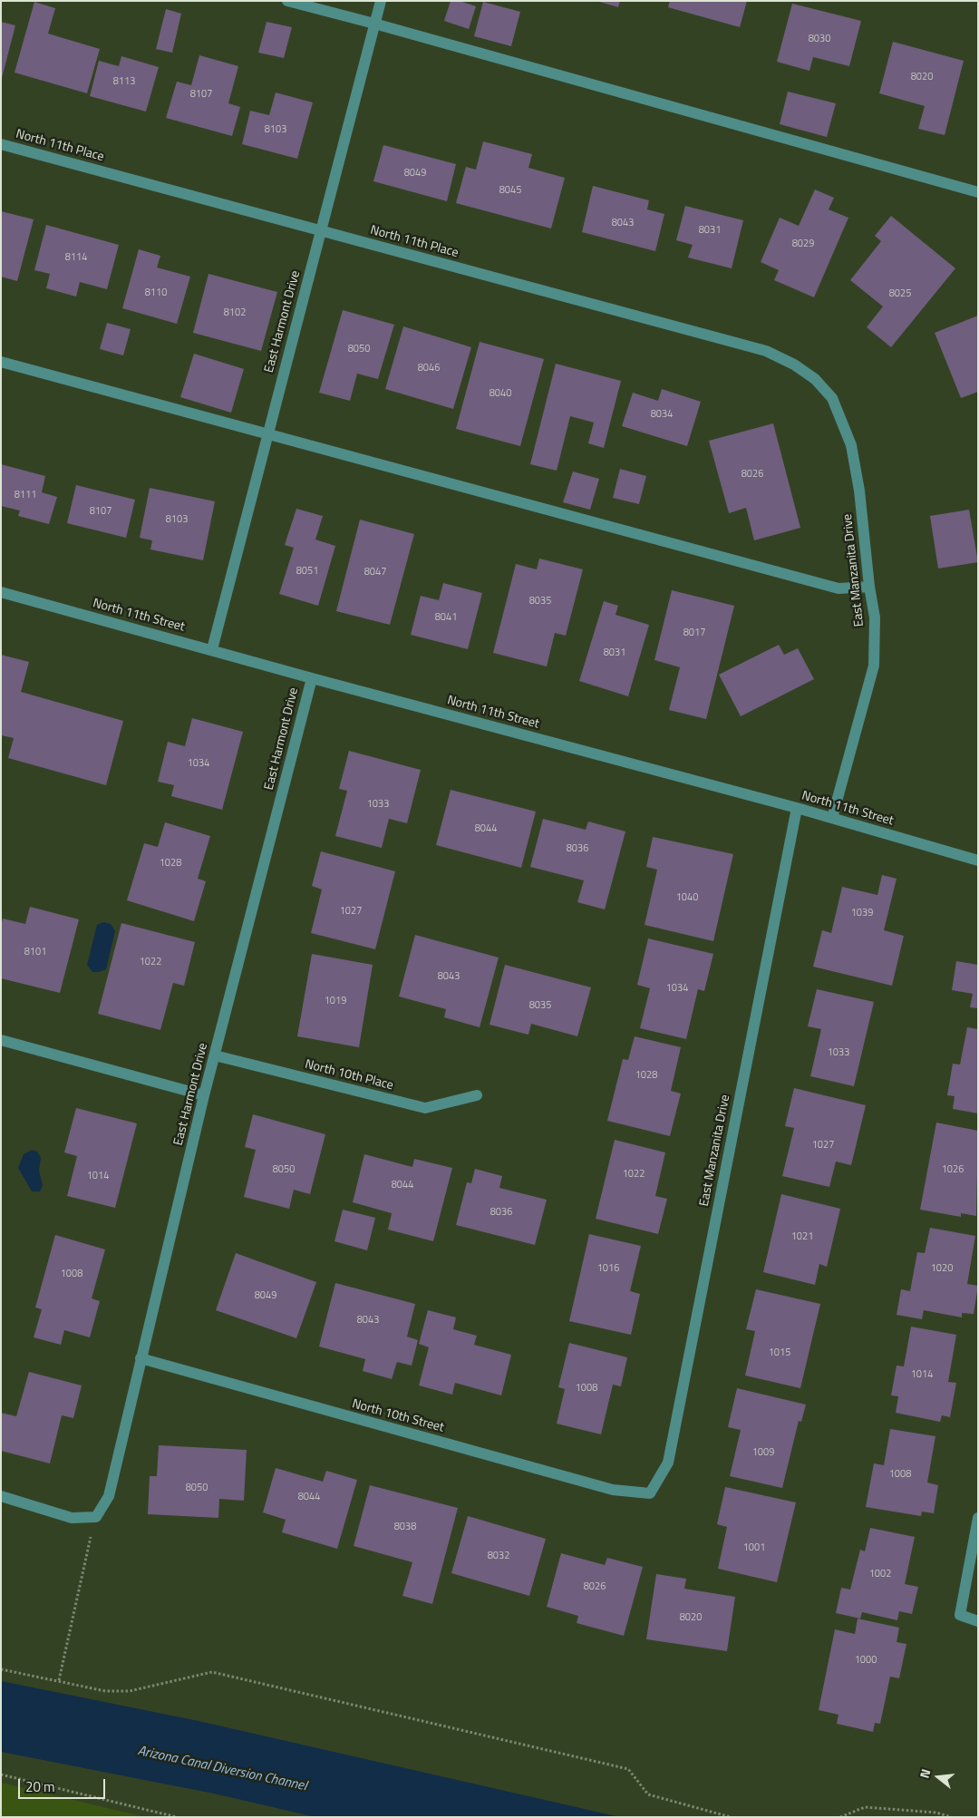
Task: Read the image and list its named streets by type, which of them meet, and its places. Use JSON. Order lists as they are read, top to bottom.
{
  "streets": {
    "street": [
      "North 11th Place",
      "East Harmont Drive",
      "East Manzanita Drive",
      "North 11th Street",
      "North 10th Place",
      "North 10th Street"
    ]
  },
  "crossings": [
    ["North 11th Place", "East Harmont Drive"],
    ["North 11th Place", "East Manzanita Drive"],
    ["East Harmont Drive", "North 11th Street"],
    ["East Harmont Drive", "North 10th Place"],
    ["East Harmont Drive", "North 10th Street"],
    ["East Manzanita Drive", "North 11th Street"],
    ["East Manzanita Drive", "North 10th Street"]
  ],
  "water": ["Arizona Canal Diversion Channel"],
  "house_numbers": [
    "8030",
    "8020",
    "8113",
    "8107",
    "8103",
    "8049",
    "8045",
    "8043",
    "8031",
    "8029",
    "8114",
    "8110",
    "8025",
    "8102",
    "8050",
    "8046",
    "8040",
    "8034",
    "8026",
    "8111",
    "8107",
    "8103",
    "8051",
    "8047",
    "8035",
    "8041",
    "8017",
    "8031",
    "1034",
    "1033",
    "8044",
    "8036",
    "1028",
    "1040",
    "1027",
    "1039",
    "8101",
    "1022",
    "8043",
    "1034",
    "1019",
    "8035",
    "1033",
    "1028",
    "1027",
    "8050",
    "1026",
    "1022",
    "1014",
    "8044",
    "8036",
    "1021",
    "1016",
    "1020",
    "1008",
    "8049",
    "8043",
    "1015",
    "1014",
    "1008",
    "1009",
    "1008",
    "8050",
    "8044",
    "8038",
    "1001",
    "8032",
    "1002",
    "8026",
    "8020",
    "1000"
  ],
  "scale_bar": "20 m",
  "north": "left"
}
